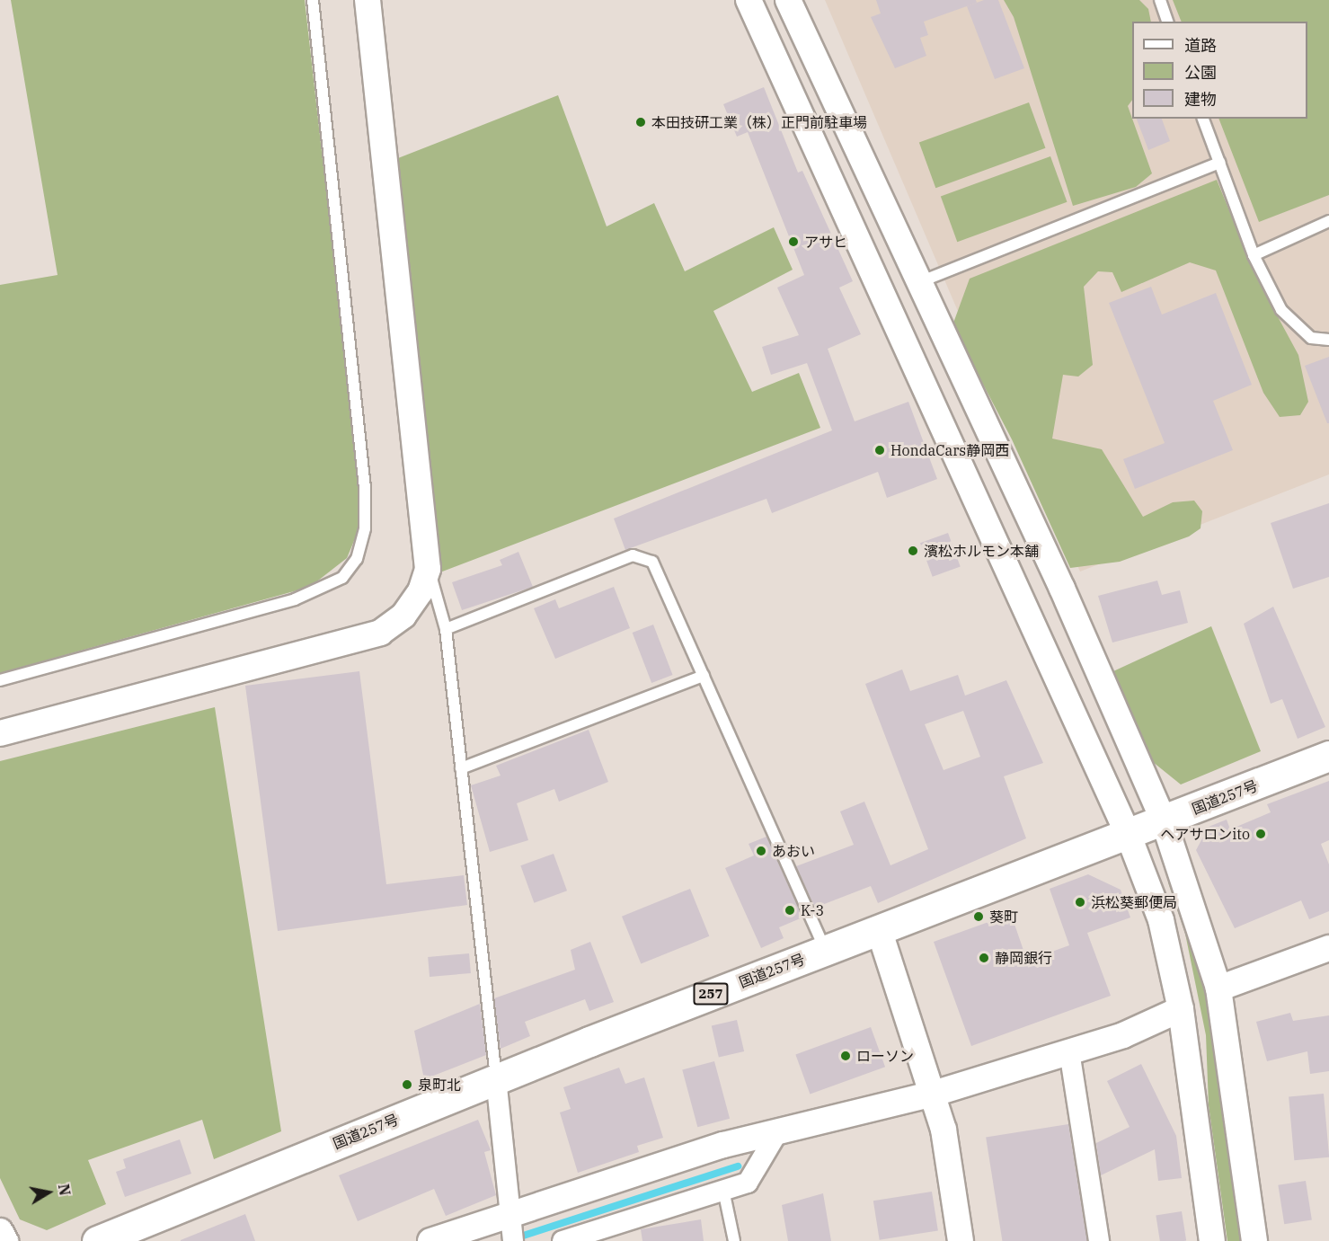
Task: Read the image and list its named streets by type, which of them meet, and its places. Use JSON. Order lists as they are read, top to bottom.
{
  "streets": {
    "highway": ["国道257号", "257"]
  },
  "places": [
    "本田技研工業（株）正門前駐車場",
    "アサヒ",
    "HondaCars静岡西",
    "濱松ホルモン本舗",
    "ヘアサロンito",
    "あおい",
    "浜松葵郵便局",
    "K-3",
    "葵町",
    "静岡銀行",
    "ローソン",
    "泉町北"
  ],
  "legend": ["道路", "公園", "建物"],
  "north": "right"
}
